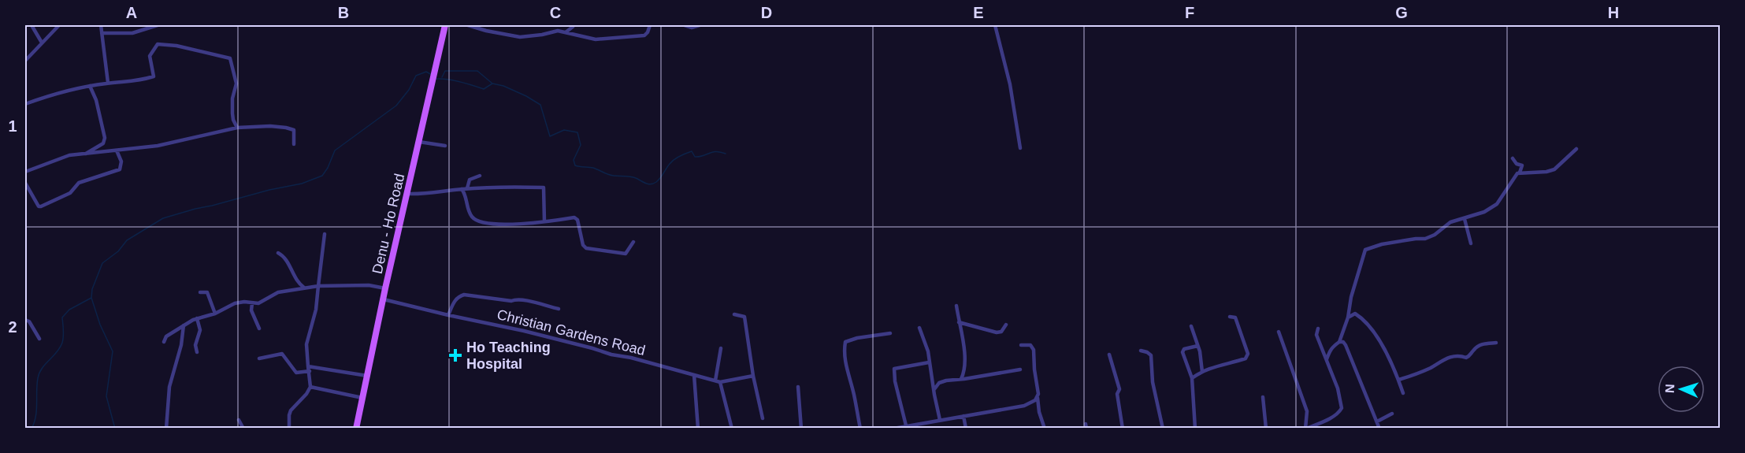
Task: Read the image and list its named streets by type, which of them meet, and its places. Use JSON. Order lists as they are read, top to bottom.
{
  "streets": {
    "main road": ["Denu - Ho Road"],
    "street": ["Christian Gardens Road"]
  },
  "crossings": [
    ["Denu - Ho Road", "Christian Gardens Road"]
  ],
  "places": {
    "health": ["Ho Teaching Hospital"]
  },
  "north": "left",
  "grid": {
    "columns": [
      "A",
      "B",
      "C",
      "D",
      "E",
      "F",
      "G",
      "H"
    ],
    "rows": ["1", "2"]
  }
}
